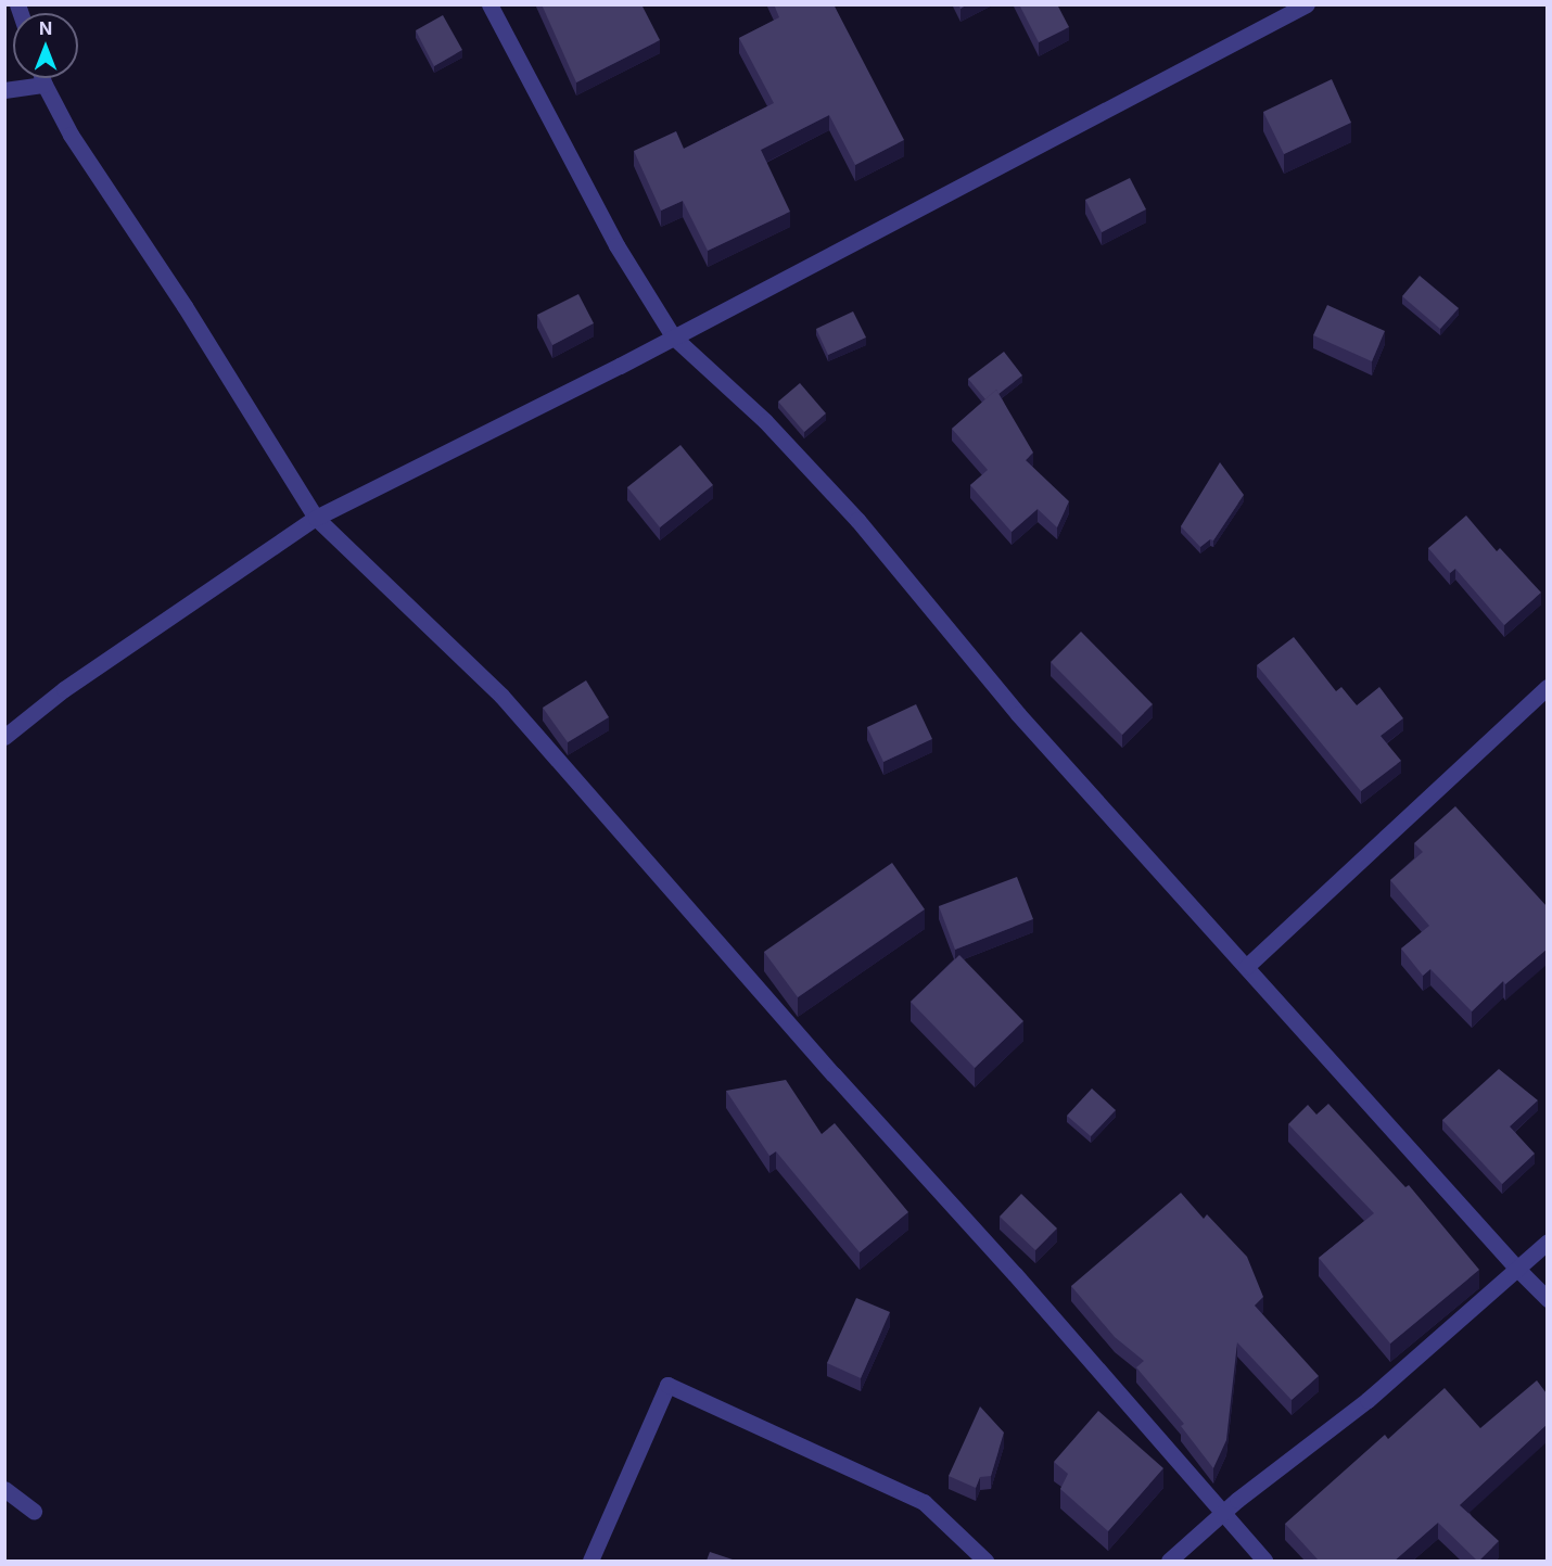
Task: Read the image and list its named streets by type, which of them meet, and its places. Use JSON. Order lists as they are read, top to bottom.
{
  "north": "top"
}
